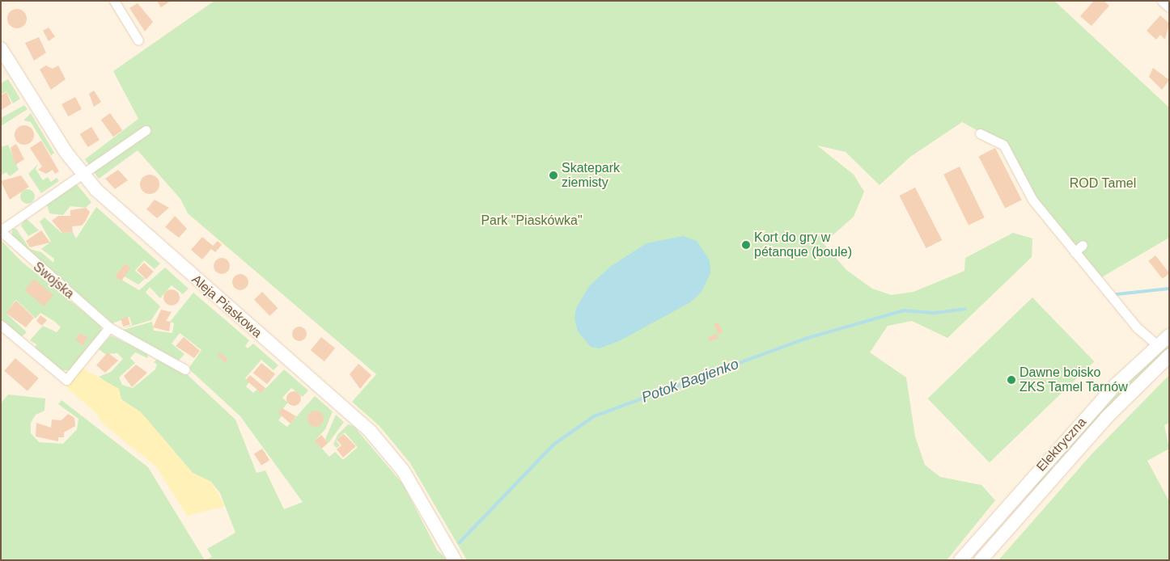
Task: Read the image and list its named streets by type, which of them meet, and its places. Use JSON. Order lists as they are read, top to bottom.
{
  "streets": {
    "street": ["Swojska", "Aleja Piaskowa", "Elektryczna"]
  },
  "water": ["Potok Bagienko"],
  "parks": ["ROD Tamel", "Park \"Piaskówka\""],
  "places": ["Skatepark ziemisty", "Kort do gry w pétanque (boule)", "Dawne boisko ZKS Tamel Tarnów"]
}
